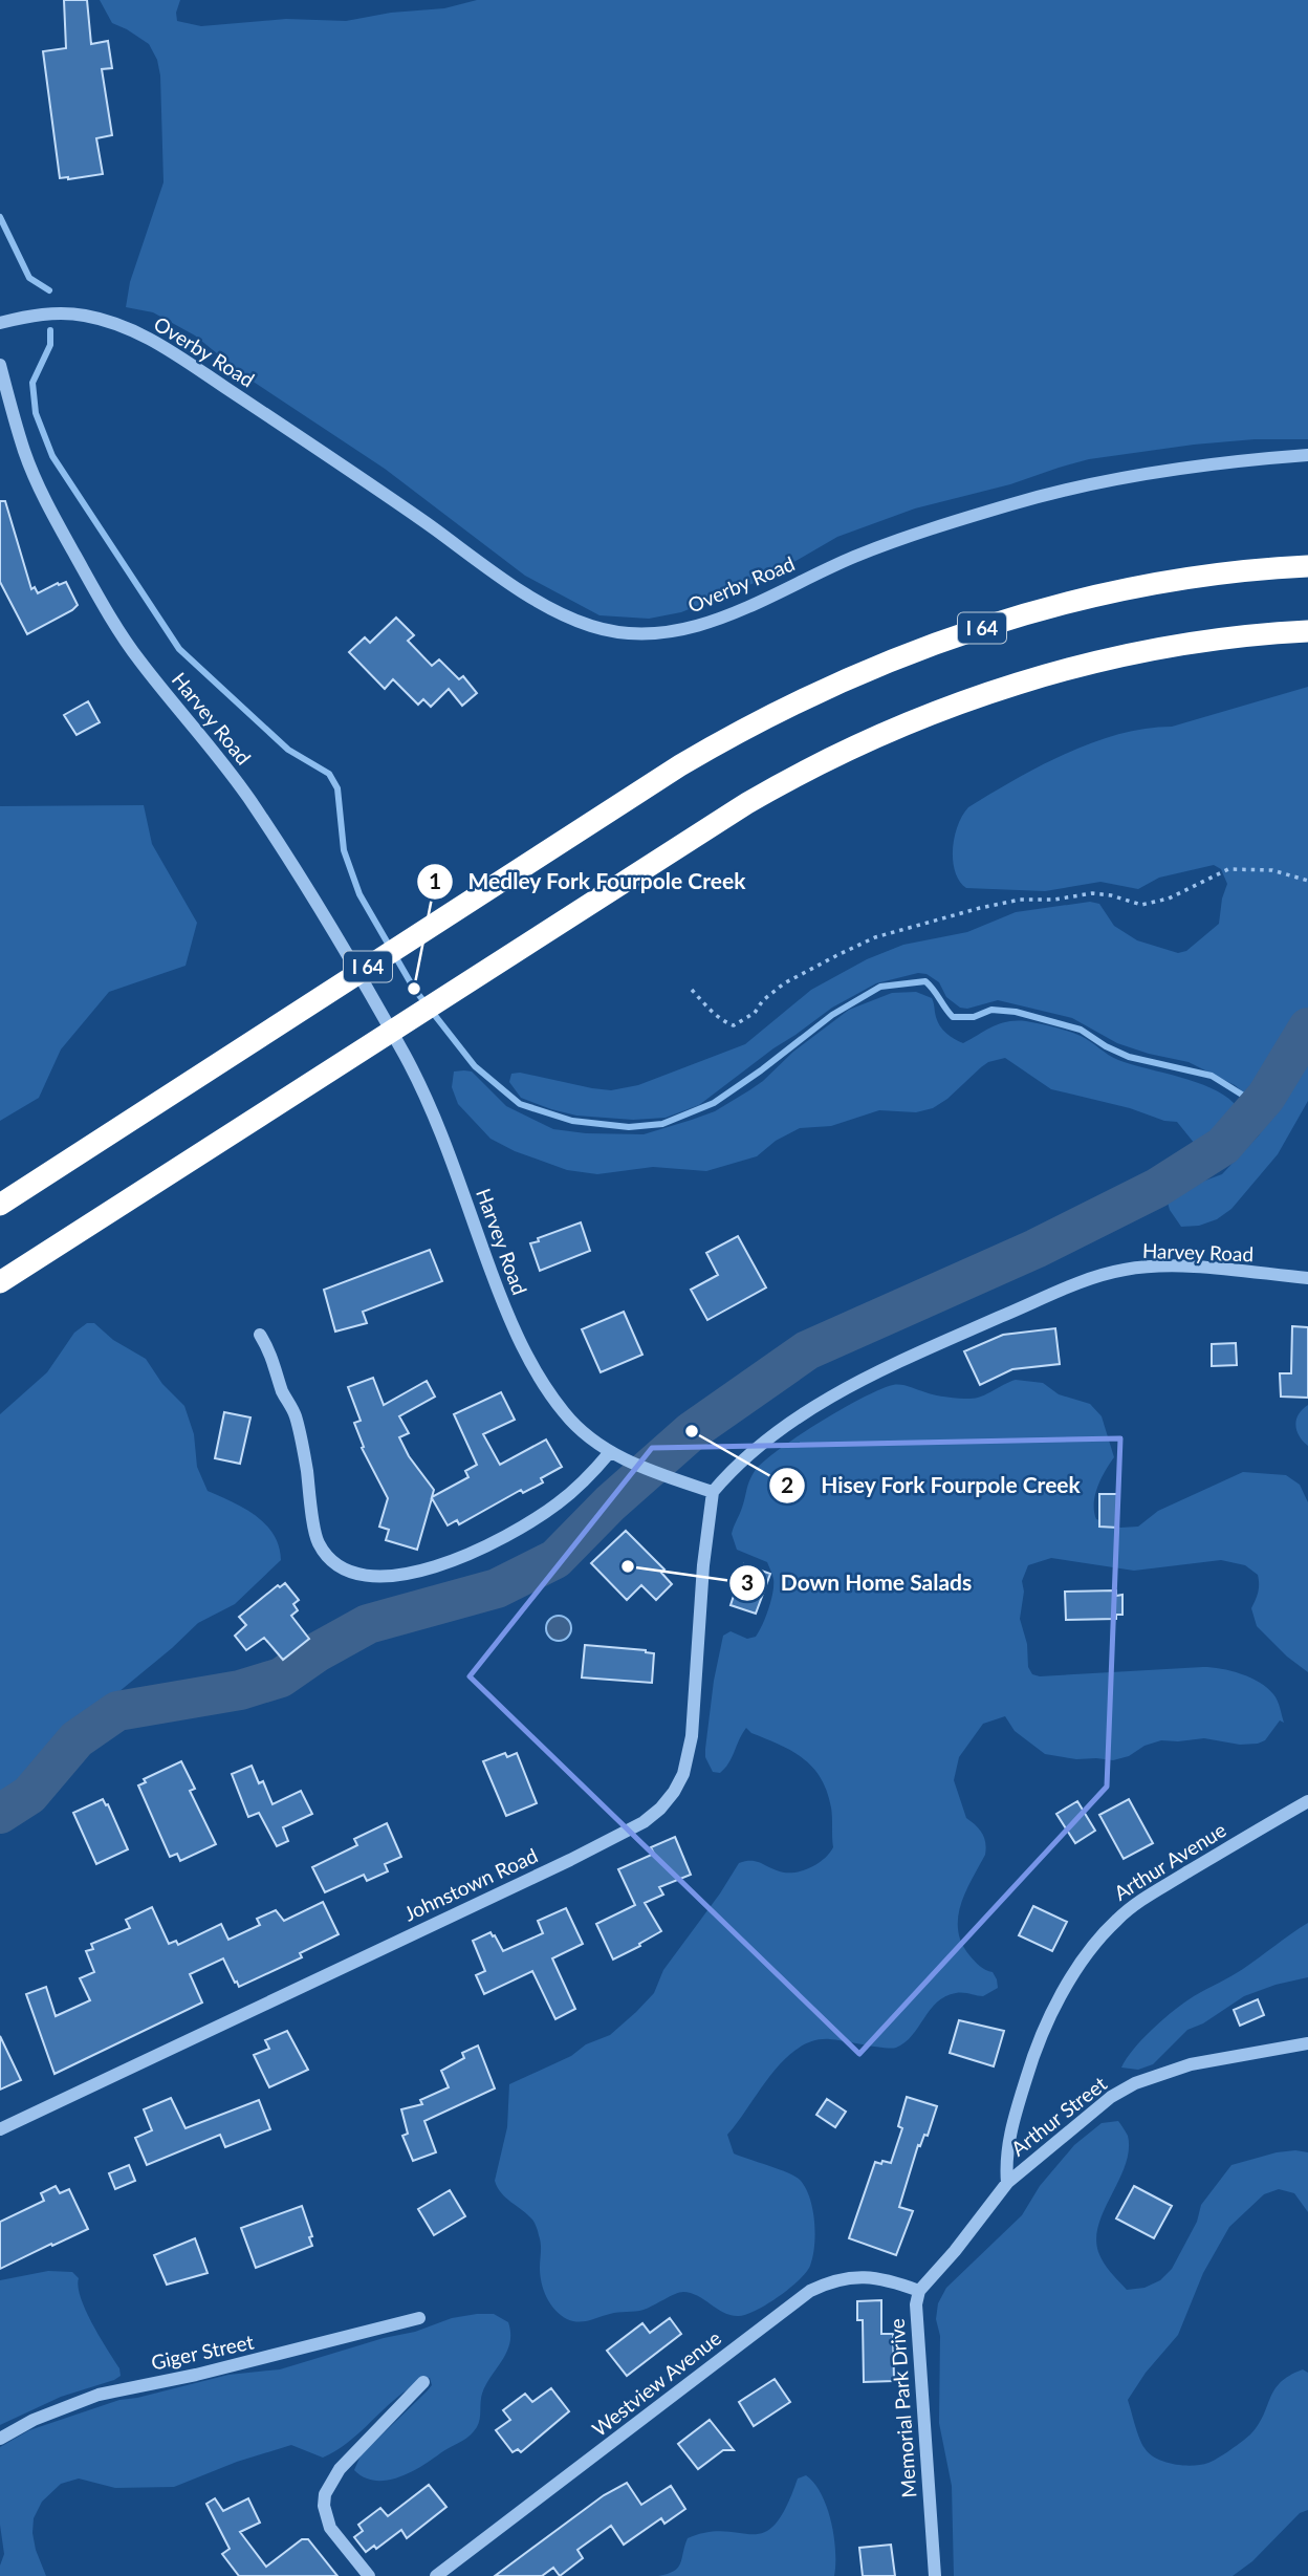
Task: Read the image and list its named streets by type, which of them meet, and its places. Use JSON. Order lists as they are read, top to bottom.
{
  "streets": {
    "highway": ["I 64"],
    "street": [
      "Overby Road",
      "Harvey Road",
      "Arthur Avenue",
      "Johnstown Road",
      "Arthur Street",
      "Giger Street",
      "Westview Avenue",
      "Memorial Park Drive"
    ]
  },
  "crossings": [
    ["Harvey Road", "Johnstown Road"],
    ["Arthur Avenue", "Arthur Street"],
    ["Arthur Avenue", "Memorial Park Drive"],
    ["Arthur Street", "Memorial Park Drive"],
    ["Westview Avenue", "Memorial Park Drive"]
  ],
  "places": ["Medley Fork Fourpole Creek", "Hisey Fork Fourpole Creek", "Down Home Salads"]
}
